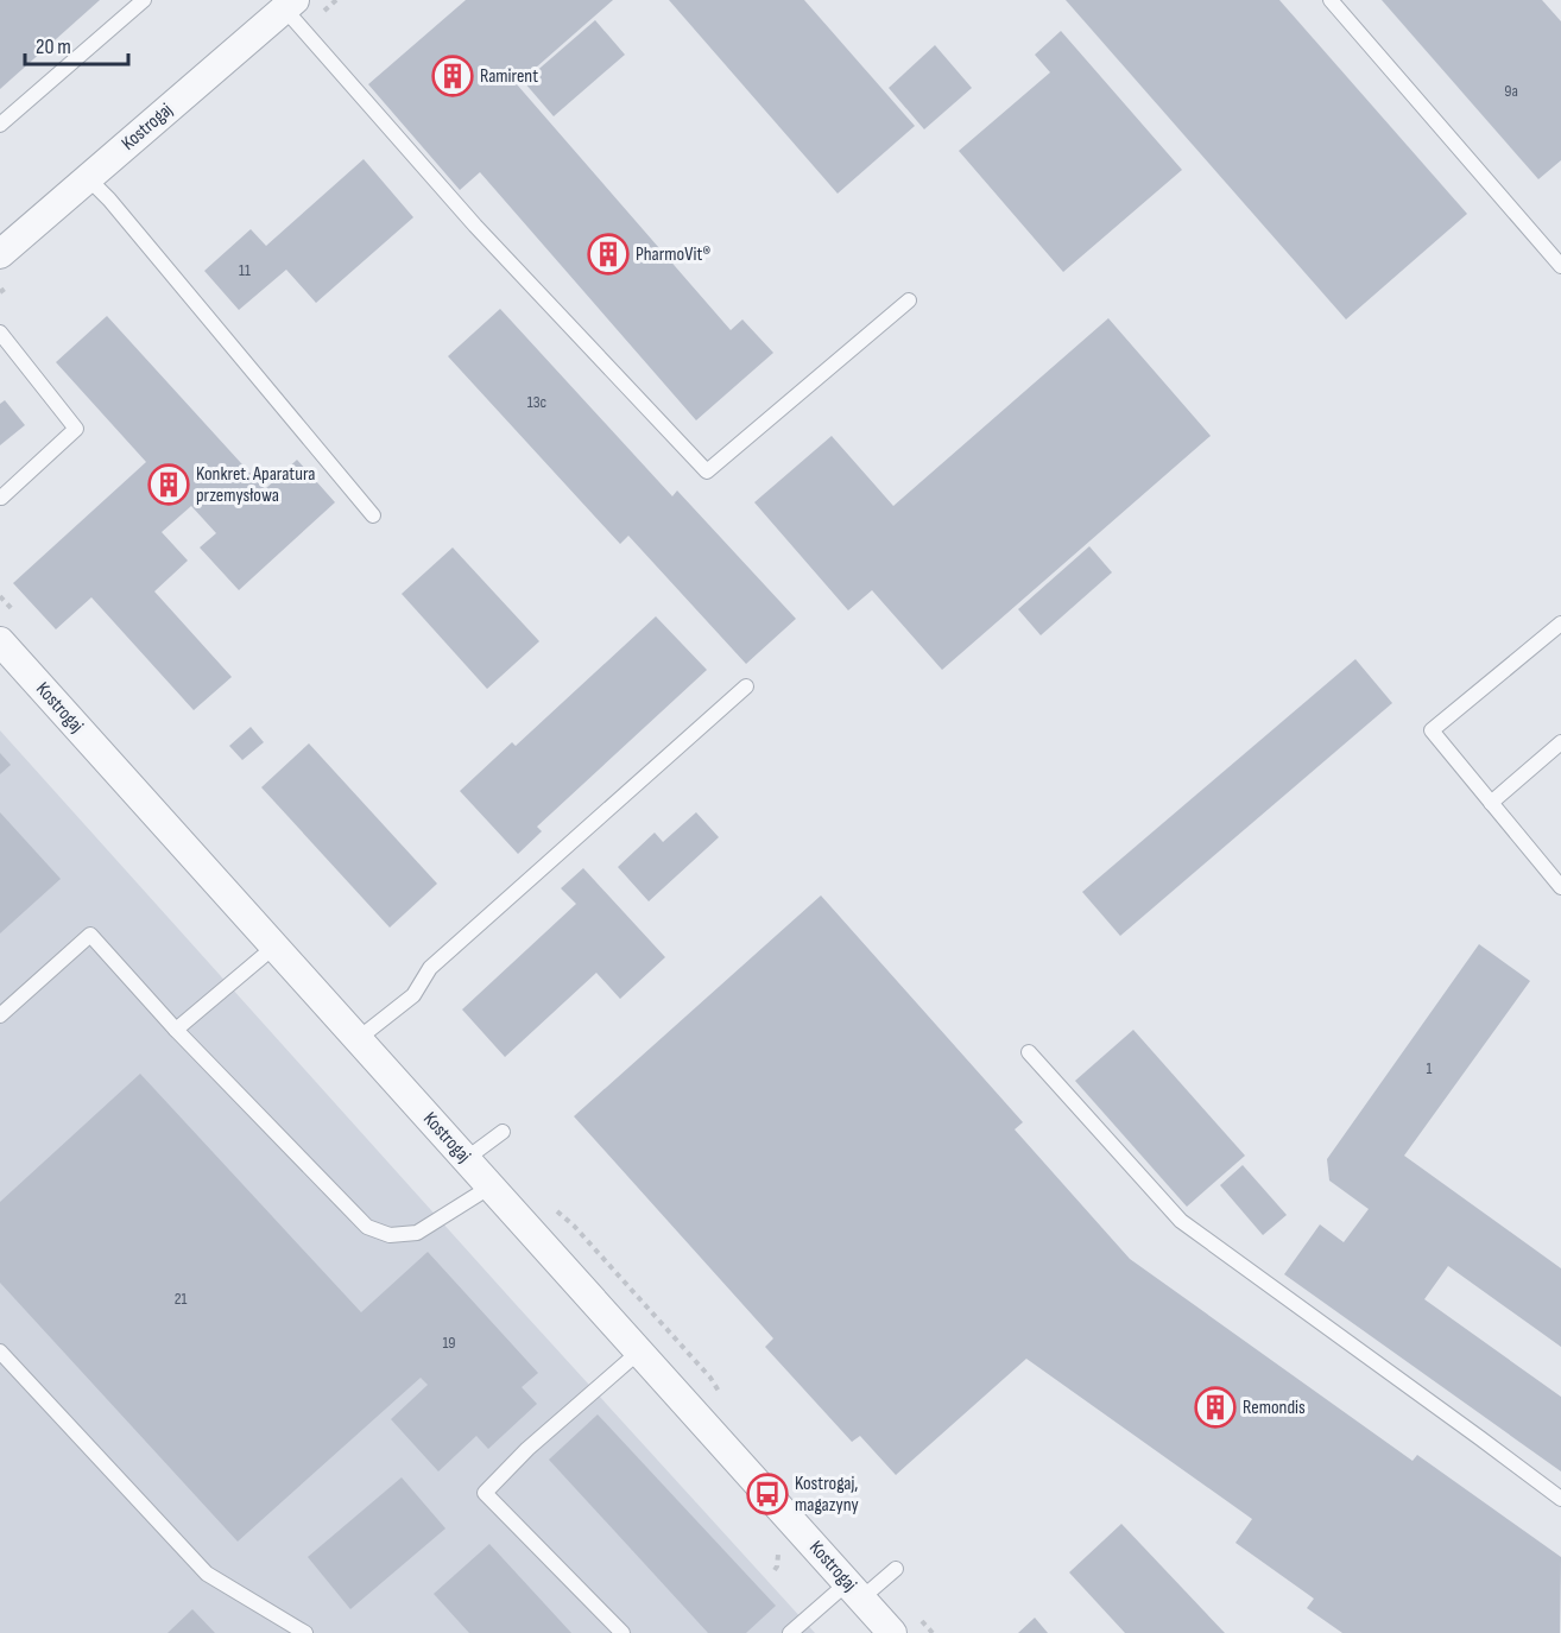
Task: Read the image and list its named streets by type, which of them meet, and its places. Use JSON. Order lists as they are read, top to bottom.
{
  "streets": {
    "street": ["Kostrogaj"]
  },
  "places": {
    "building": [
      "Ramirent",
      "PharmoVit®",
      "Konkret. Aparatura przemysłowa",
      "Remondis"
    ],
    "bus stop": ["Kostrogaj, magazyny"]
  },
  "house_numbers": [
    "9a",
    "11",
    "13c",
    "1",
    "21",
    "19"
  ],
  "scale_bar": "20 m"
}
